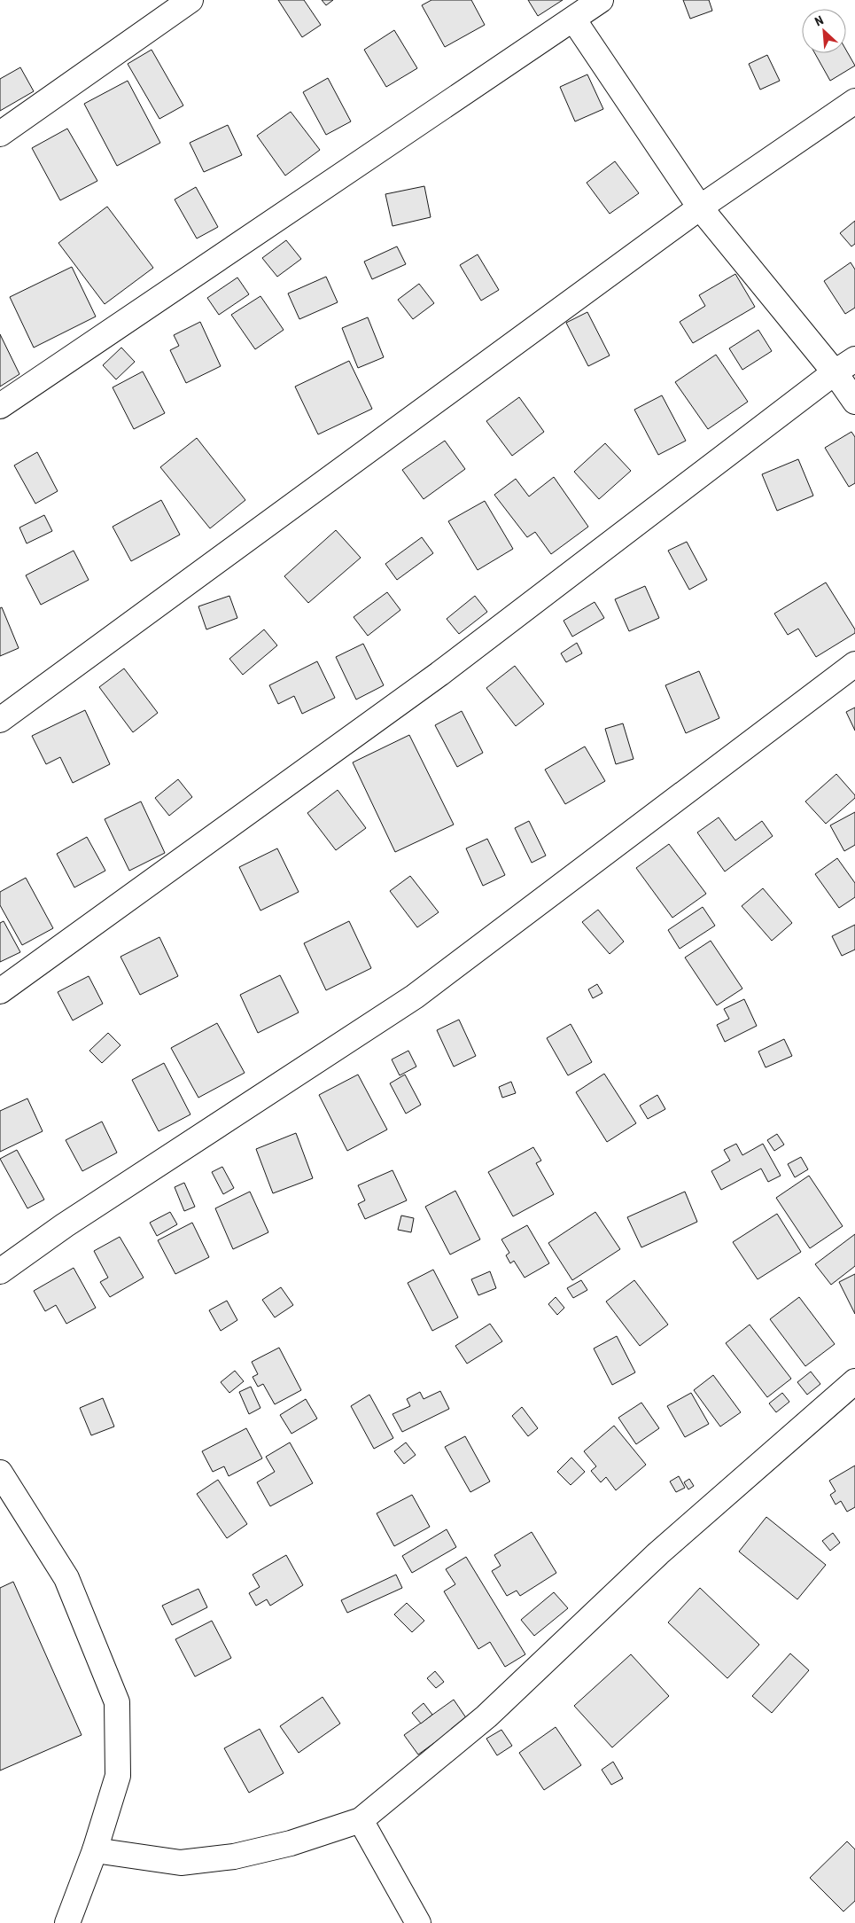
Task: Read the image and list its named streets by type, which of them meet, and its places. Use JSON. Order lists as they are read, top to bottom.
{
  "north": "top left"
}
